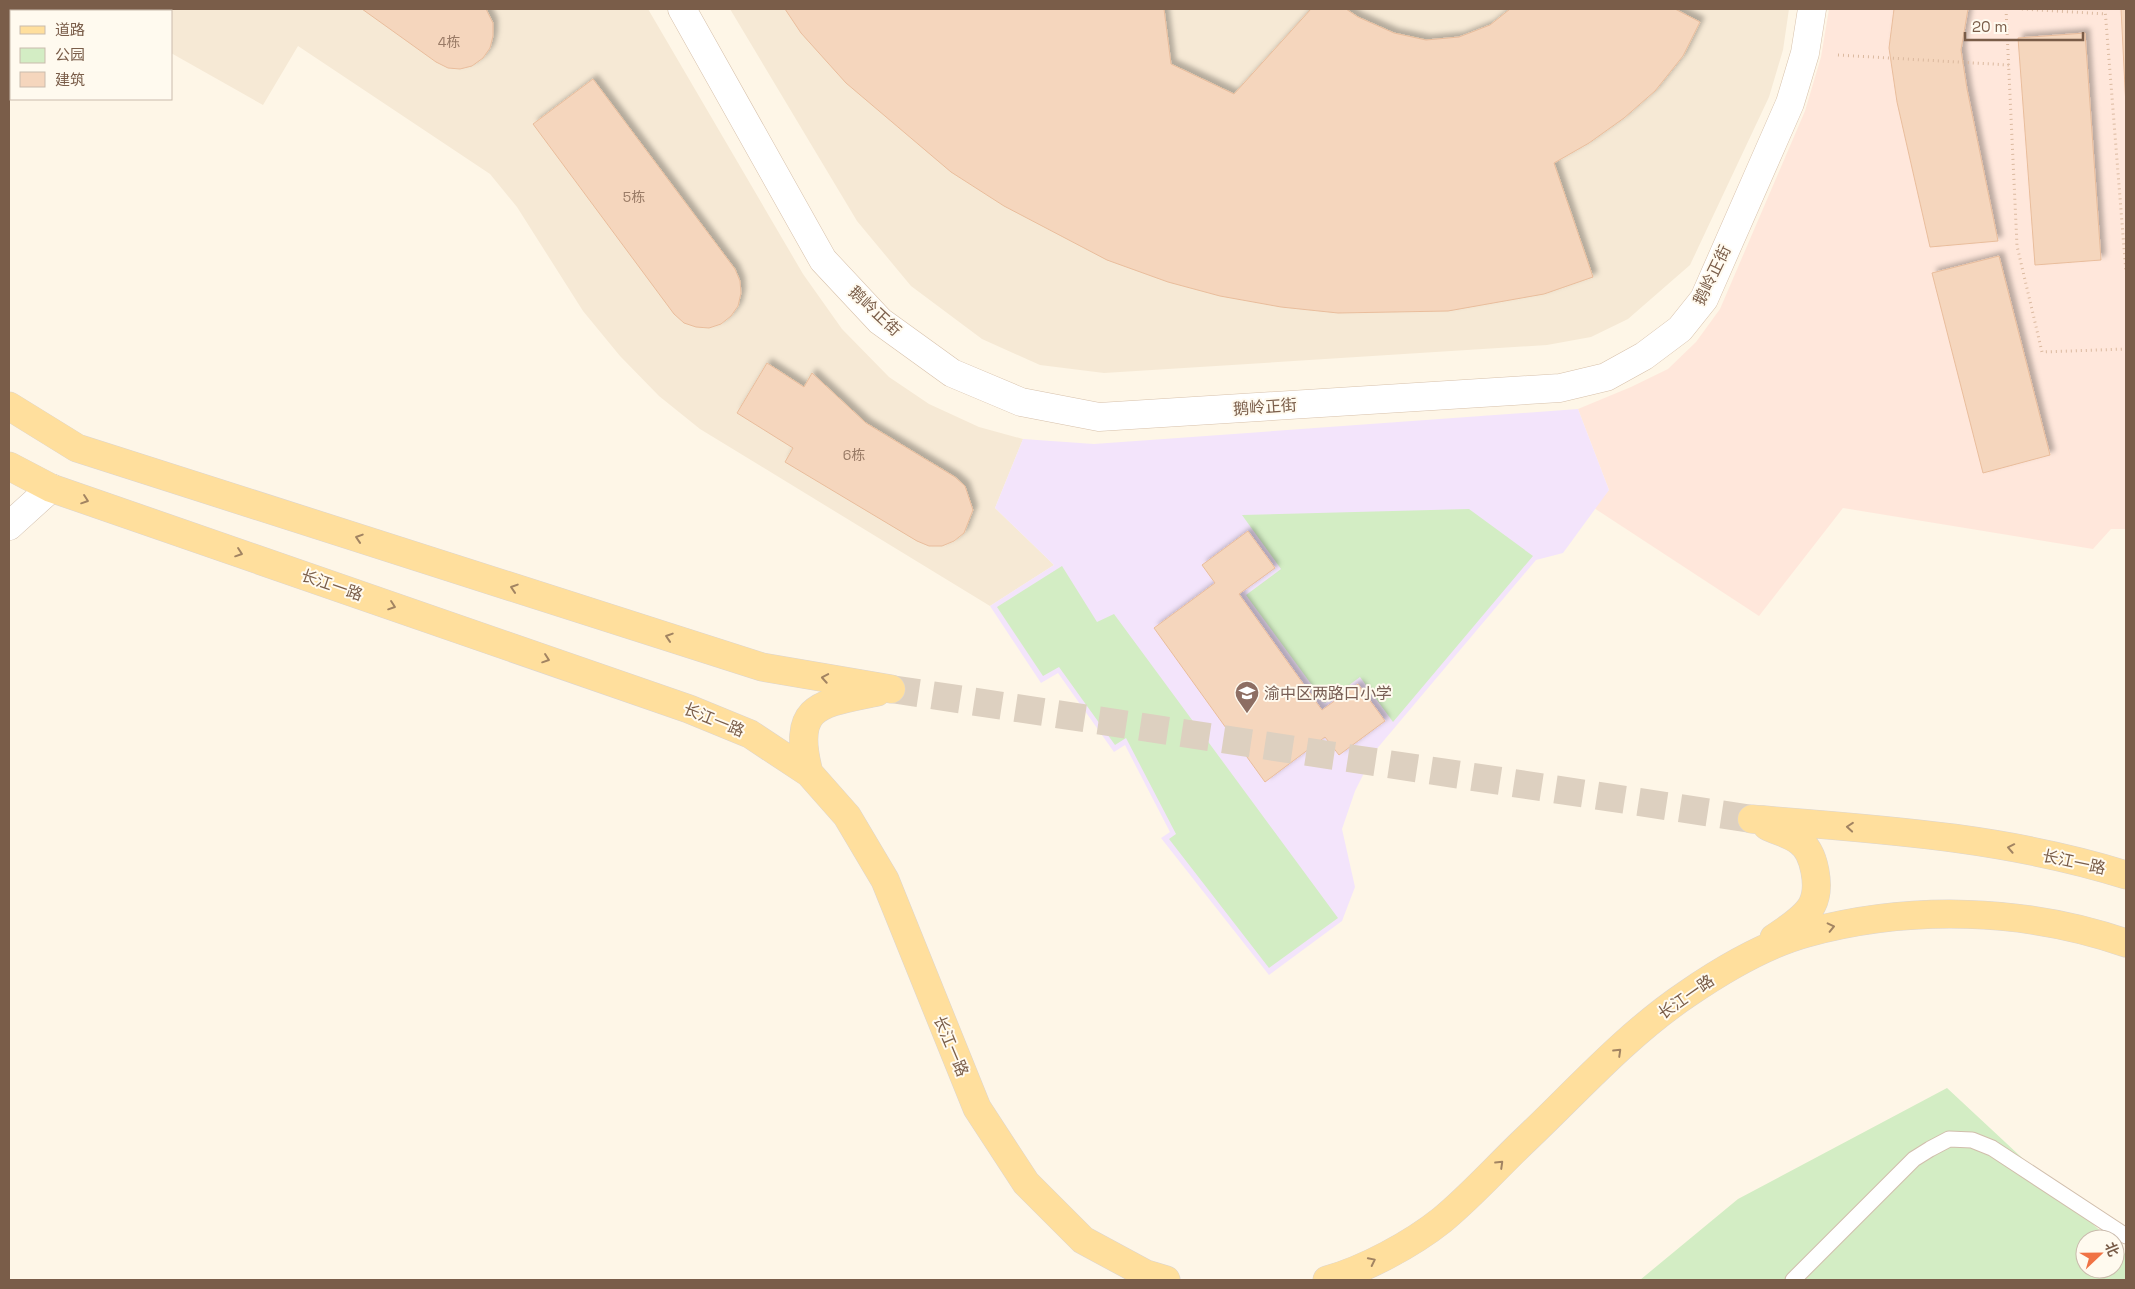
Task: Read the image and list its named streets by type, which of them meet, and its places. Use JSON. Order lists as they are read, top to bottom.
{
  "streets": {
    "main road": ["长江一路"],
    "street": ["鹅岭正街"]
  },
  "places": {
    "school or university": ["渝中区两路口小学"]
  },
  "house_numbers": ["4栋", "5栋", "6栋"],
  "legend": ["道路", "公园", "建筑"],
  "scale_bar": "20 m",
  "north": "right"
}
